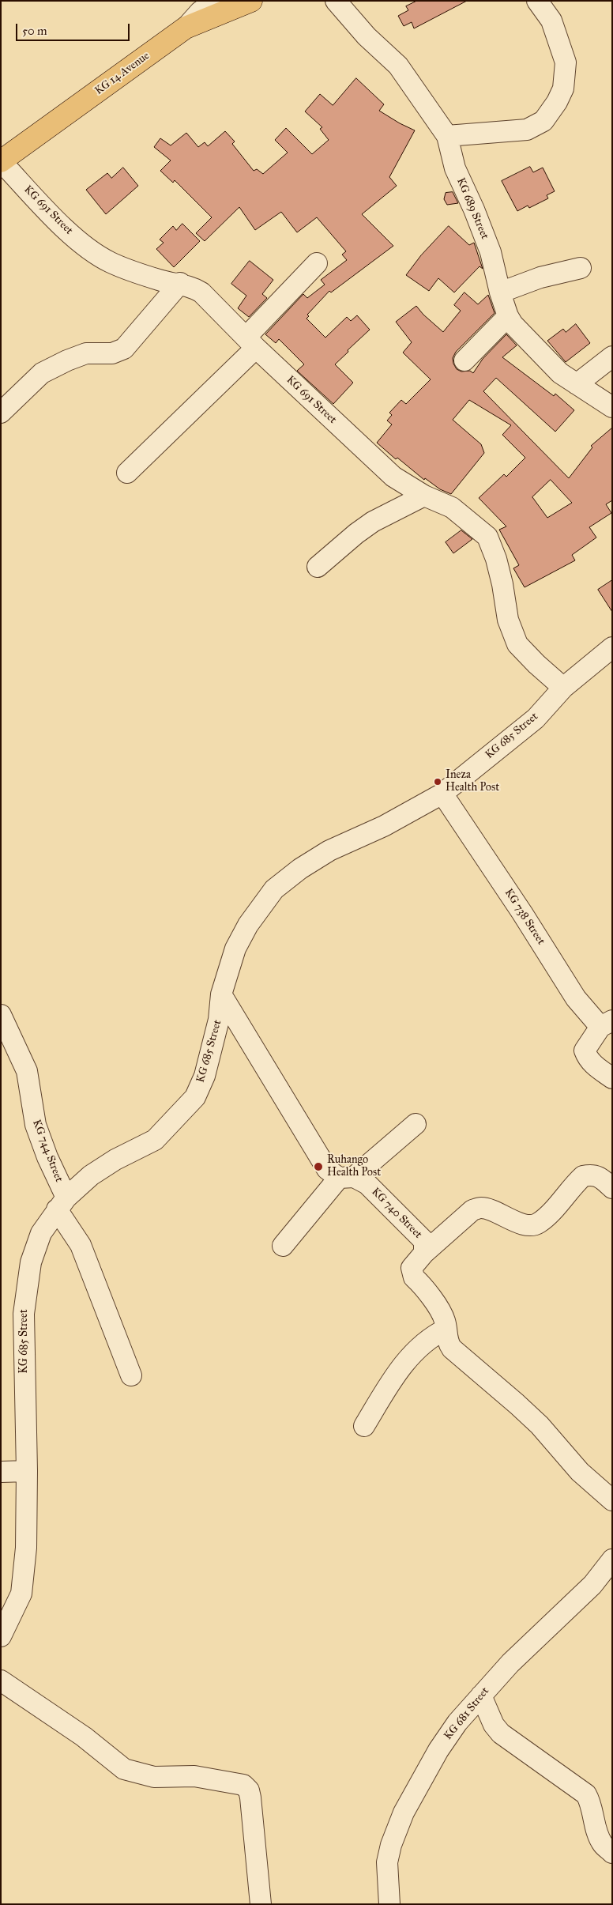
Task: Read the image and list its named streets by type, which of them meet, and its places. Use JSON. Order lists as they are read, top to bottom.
{
  "streets": {
    "main road": ["KG 14 Avenue"],
    "street": [
      "KG 689 Street",
      "KG 691 Street",
      "KG 685 Street",
      "KG 738 Street",
      "KG 744 Street",
      "KG 740 Street",
      "KG 681 Street"
    ]
  },
  "crossings": [
    ["KG 14 Avenue", "KG 691 Street"],
    ["KG 691 Street", "KG 685 Street"],
    ["KG 685 Street", "KG 738 Street"],
    ["KG 685 Street", "KG 744 Street"],
    ["KG 685 Street", "KG 740 Street"]
  ],
  "places": ["Ineza Health Post", "Ruhango Health Post"],
  "scale_bar": "50 m"
}
